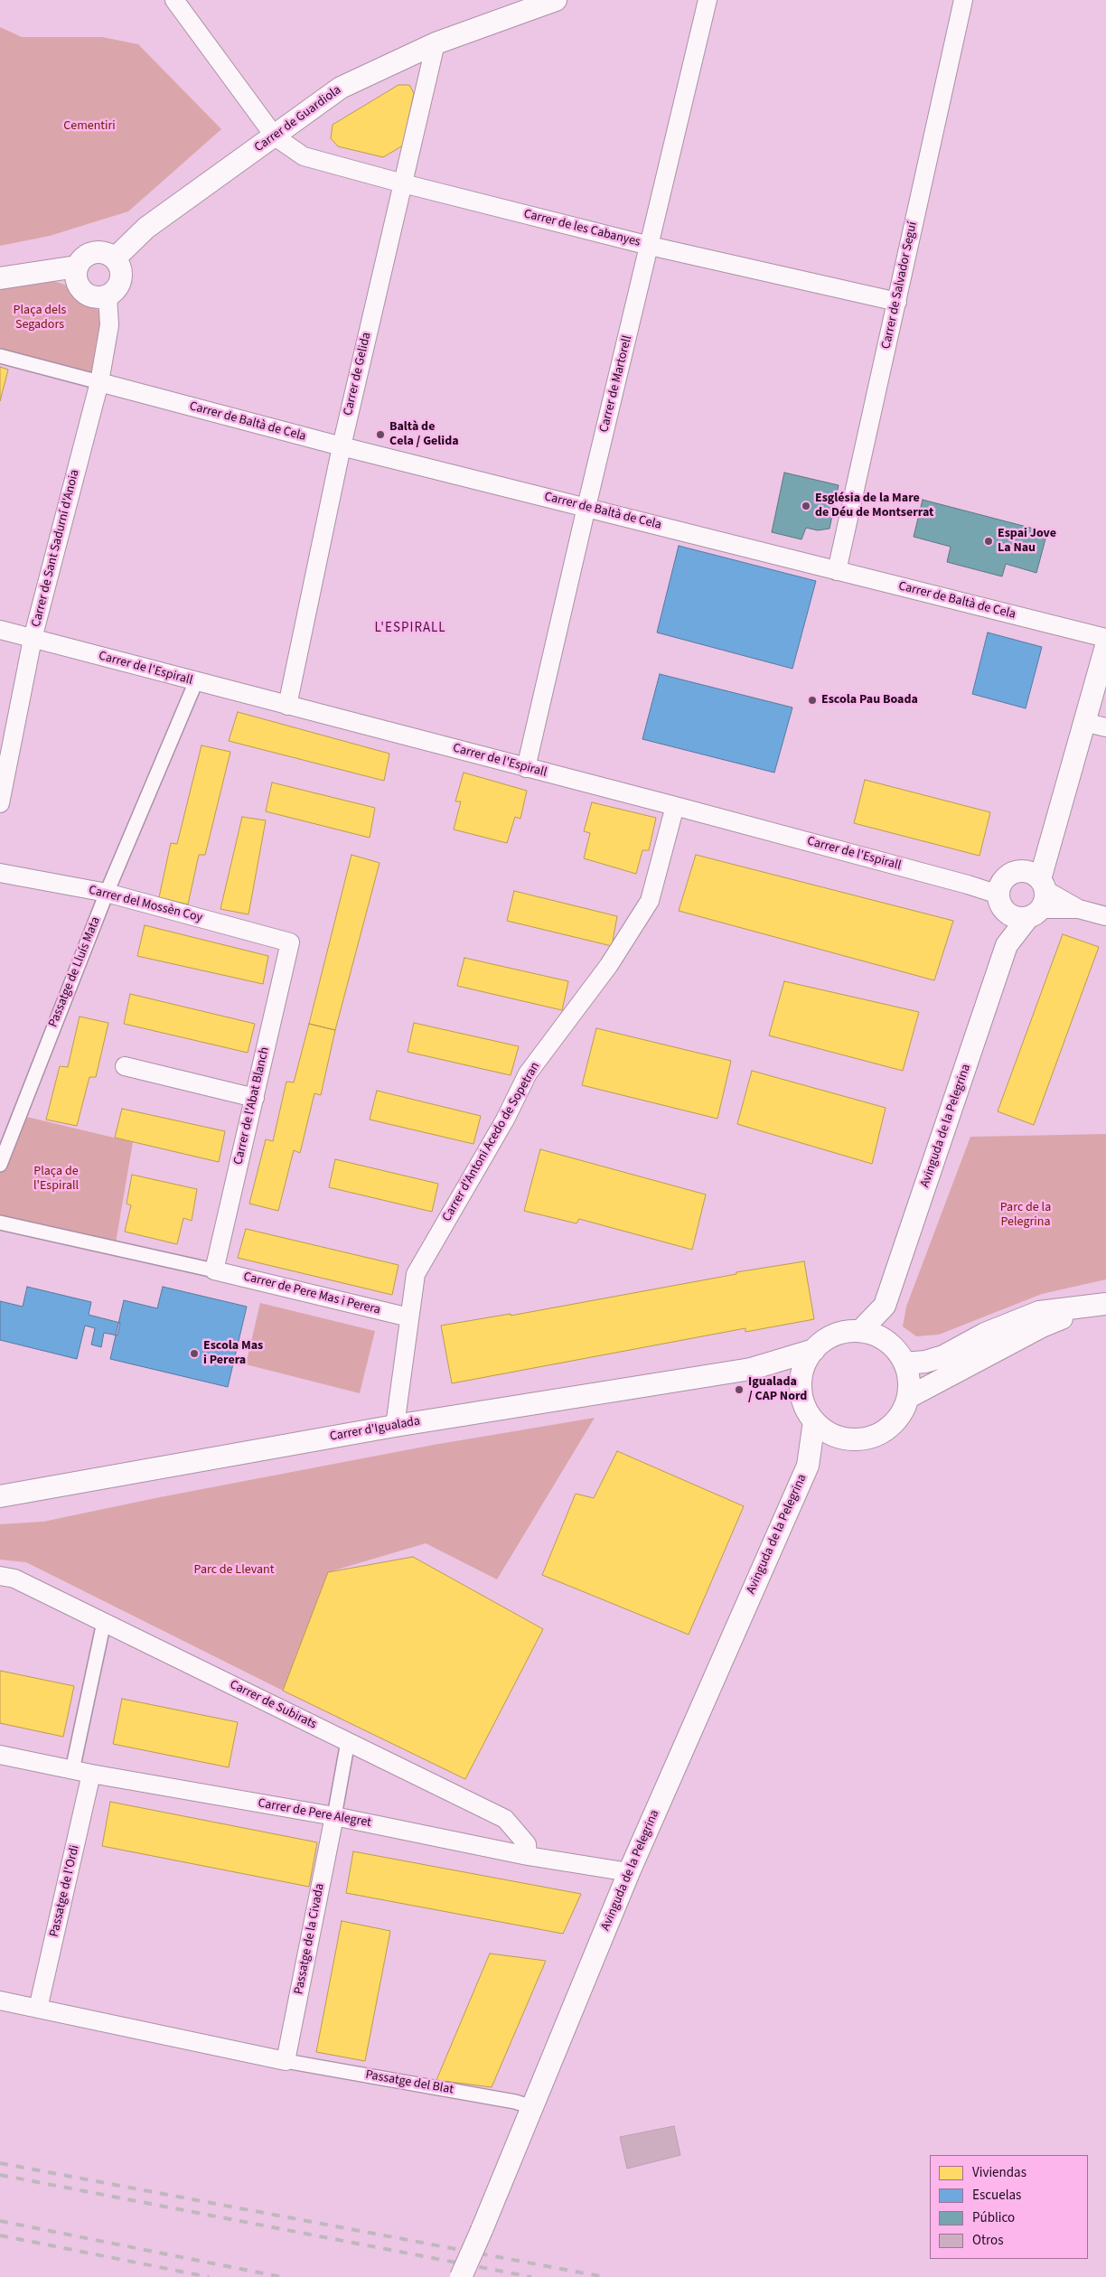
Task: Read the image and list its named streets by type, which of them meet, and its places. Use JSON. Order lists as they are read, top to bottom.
{
  "streets": {
    "street": [
      "Carrer de Guardiola",
      "Carrer de les Cabanyes",
      "Carrer de Salvador Seguí",
      "Carrer de Gelida",
      "Carrer de Martorell",
      "Carrer de Baltà de Cela",
      "Carrer de Sant Sadurní d'Anoia",
      "Carrer de l'Espirall",
      "Carrer del Mossèn Coy",
      "Passatge de Lluís Mata",
      "Carrer de l'Abat Blanch",
      "Avinguda de la Pelegrina",
      "Carrer d'Antoni Acedo de Sopetran",
      "Carrer de Pere Mas i Perera",
      "Carrer d'Igualada",
      "Carrer de Subirats",
      "Carrer de Pere Alegret",
      "Passatge de l'Ordi",
      "Passatge de la Civada",
      "Passatge del Blat"
    ]
  },
  "crossings": [
    ["Carrer de Guardiola", "Carrer de les Cabanyes"],
    ["Carrer de Guardiola", "Carrer de Gelida"],
    ["Carrer de Guardiola", "Carrer de Sant Sadurní d'Anoia"],
    ["Carrer de les Cabanyes", "Carrer de Salvador Seguí"],
    ["Carrer de les Cabanyes", "Carrer de Gelida"],
    ["Carrer de les Cabanyes", "Carrer de Martorell"],
    ["Carrer de Salvador Seguí", "Carrer de Baltà de Cela"],
    ["Carrer de Gelida", "Carrer de Baltà de Cela"],
    ["Carrer de Gelida", "Carrer de l'Espirall"],
    ["Carrer de Martorell", "Carrer de Baltà de Cela"],
    ["Carrer de Martorell", "Carrer de l'Espirall"],
    ["Carrer de Baltà de Cela", "Carrer de Sant Sadurní d'Anoia"],
    ["Carrer de Sant Sadurní d'Anoia", "Carrer de l'Espirall"],
    ["Carrer de l'Espirall", "Passatge de Lluís Mata"],
    ["Carrer de l'Espirall", "Avinguda de la Pelegrina"],
    ["Carrer de l'Espirall", "Carrer d'Antoni Acedo de Sopetran"],
    ["Carrer del Mossèn Coy", "Passatge de Lluís Mata"],
    ["Carrer del Mossèn Coy", "Carrer de l'Abat Blanch"],
    ["Carrer de l'Abat Blanch", "Carrer de Pere Mas i Perera"],
    ["Avinguda de la Pelegrina", "Carrer d'Igualada"],
    ["Avinguda de la Pelegrina", "Carrer de Pere Alegret"],
    ["Avinguda de la Pelegrina", "Passatge del Blat"],
    ["Carrer d'Antoni Acedo de Sopetran", "Carrer de Pere Mas i Perera"],
    ["Carrer d'Antoni Acedo de Sopetran", "Carrer d'Igualada"],
    ["Carrer de Subirats", "Carrer de Pere Alegret"],
    ["Carrer de Pere Alegret", "Passatge de l'Ordi"],
    ["Carrer de Pere Alegret", "Passatge de la Civada"],
    ["Passatge de la Civada", "Passatge del Blat"]
  ],
  "districts": ["L'ESPIRALL"],
  "parks": [
    "Cementiri",
    "Plaça dels Segadors",
    "Plaça de l'Espirall",
    "Parc de la Pelegrina",
    "Parc de Llevant"
  ],
  "places": [
    "Baltà de Cela / Gelida",
    "Església de la Mare de Déu de Montserrat",
    "Espai Jove La Nau",
    "Escola Pau Boada",
    "Escola Mas i Perera",
    "Igualada / CAP Nord"
  ],
  "legend": [
    "Viviendas",
    "Escuelas",
    "Público",
    "Otros"
  ]
}
